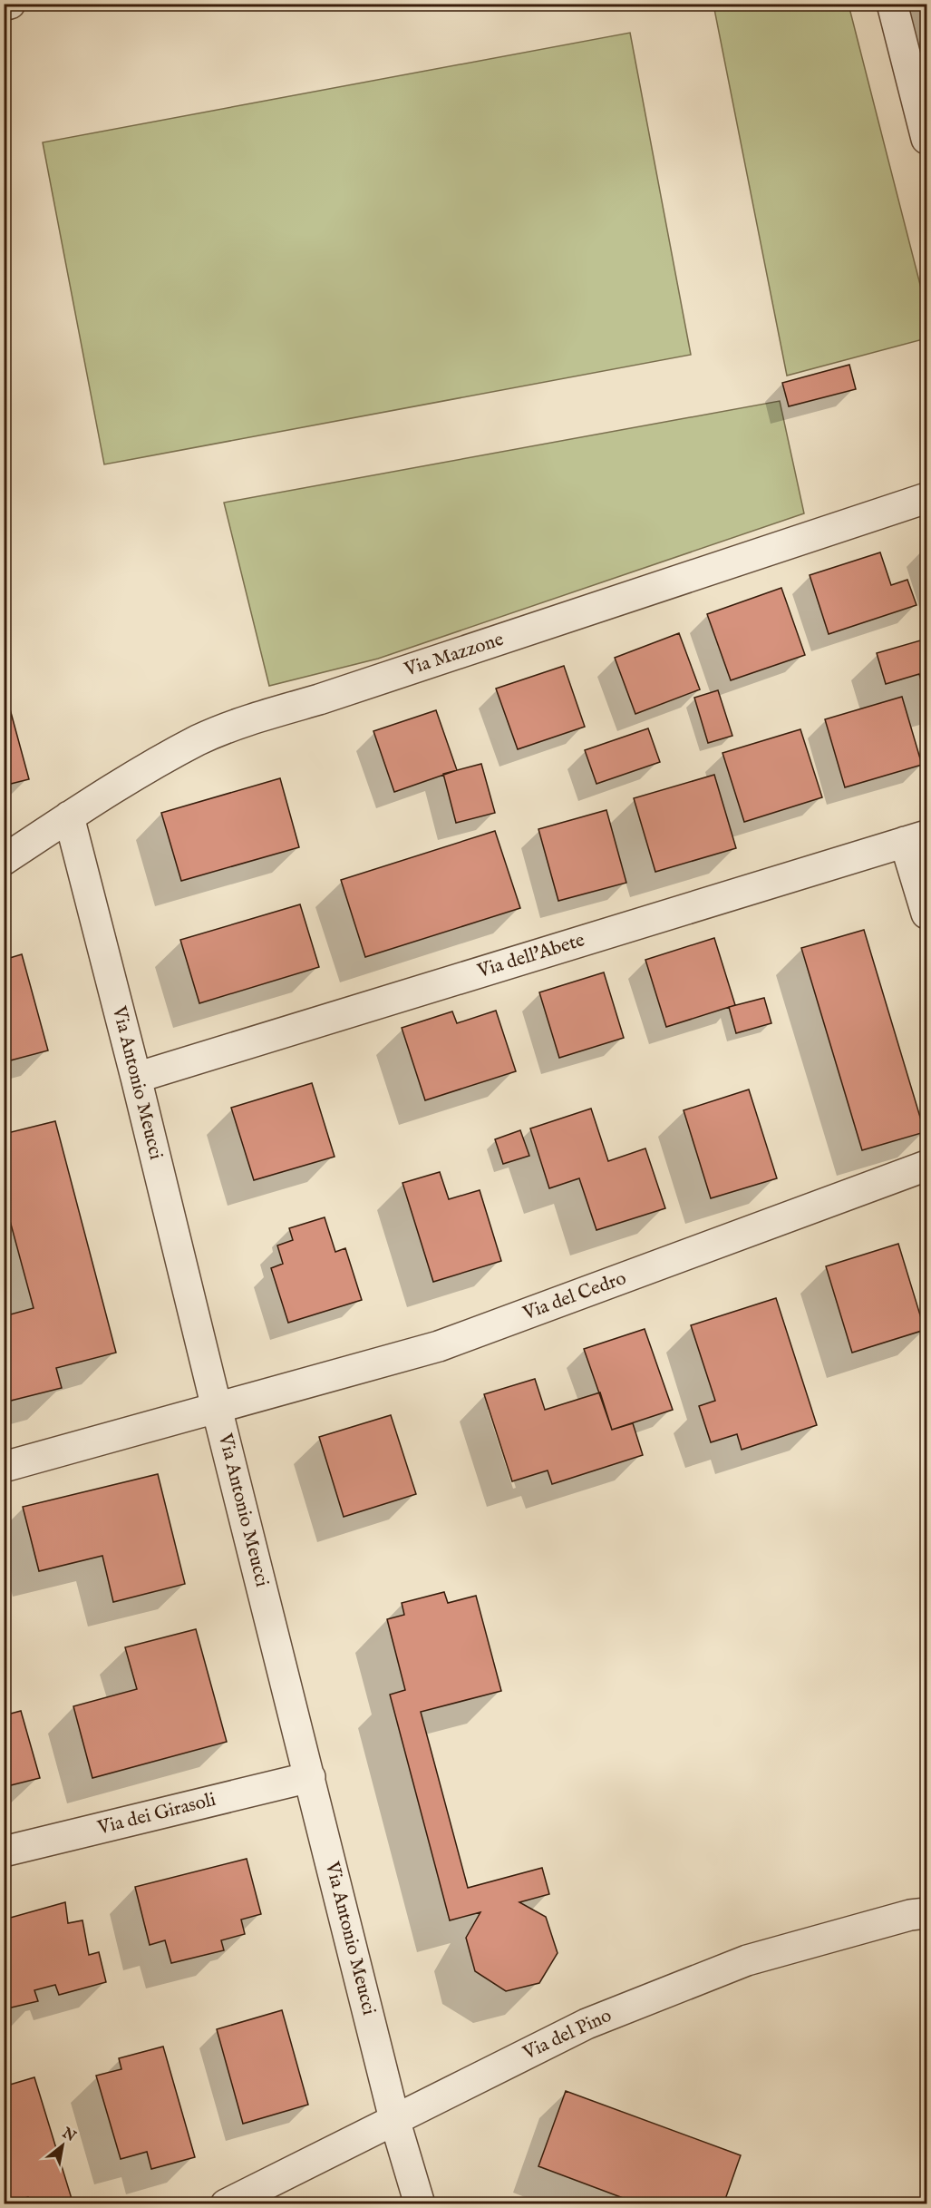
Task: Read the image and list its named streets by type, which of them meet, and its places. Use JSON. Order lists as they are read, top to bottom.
{
  "streets": {
    "street": [
      "Via Mazzone",
      "Via dell'Abete",
      "Via Antonio Meucci",
      "Via del Cedro",
      "Via dei Girasoli",
      "Via del Pino"
    ]
  },
  "crossings": [
    ["Via Mazzone", "Via Antonio Meucci"],
    ["Via dell'Abete", "Via Antonio Meucci"],
    ["Via Antonio Meucci", "Via del Cedro"],
    ["Via Antonio Meucci", "Via dei Girasoli"],
    ["Via Antonio Meucci", "Via del Pino"]
  ],
  "north": "top right"
}
